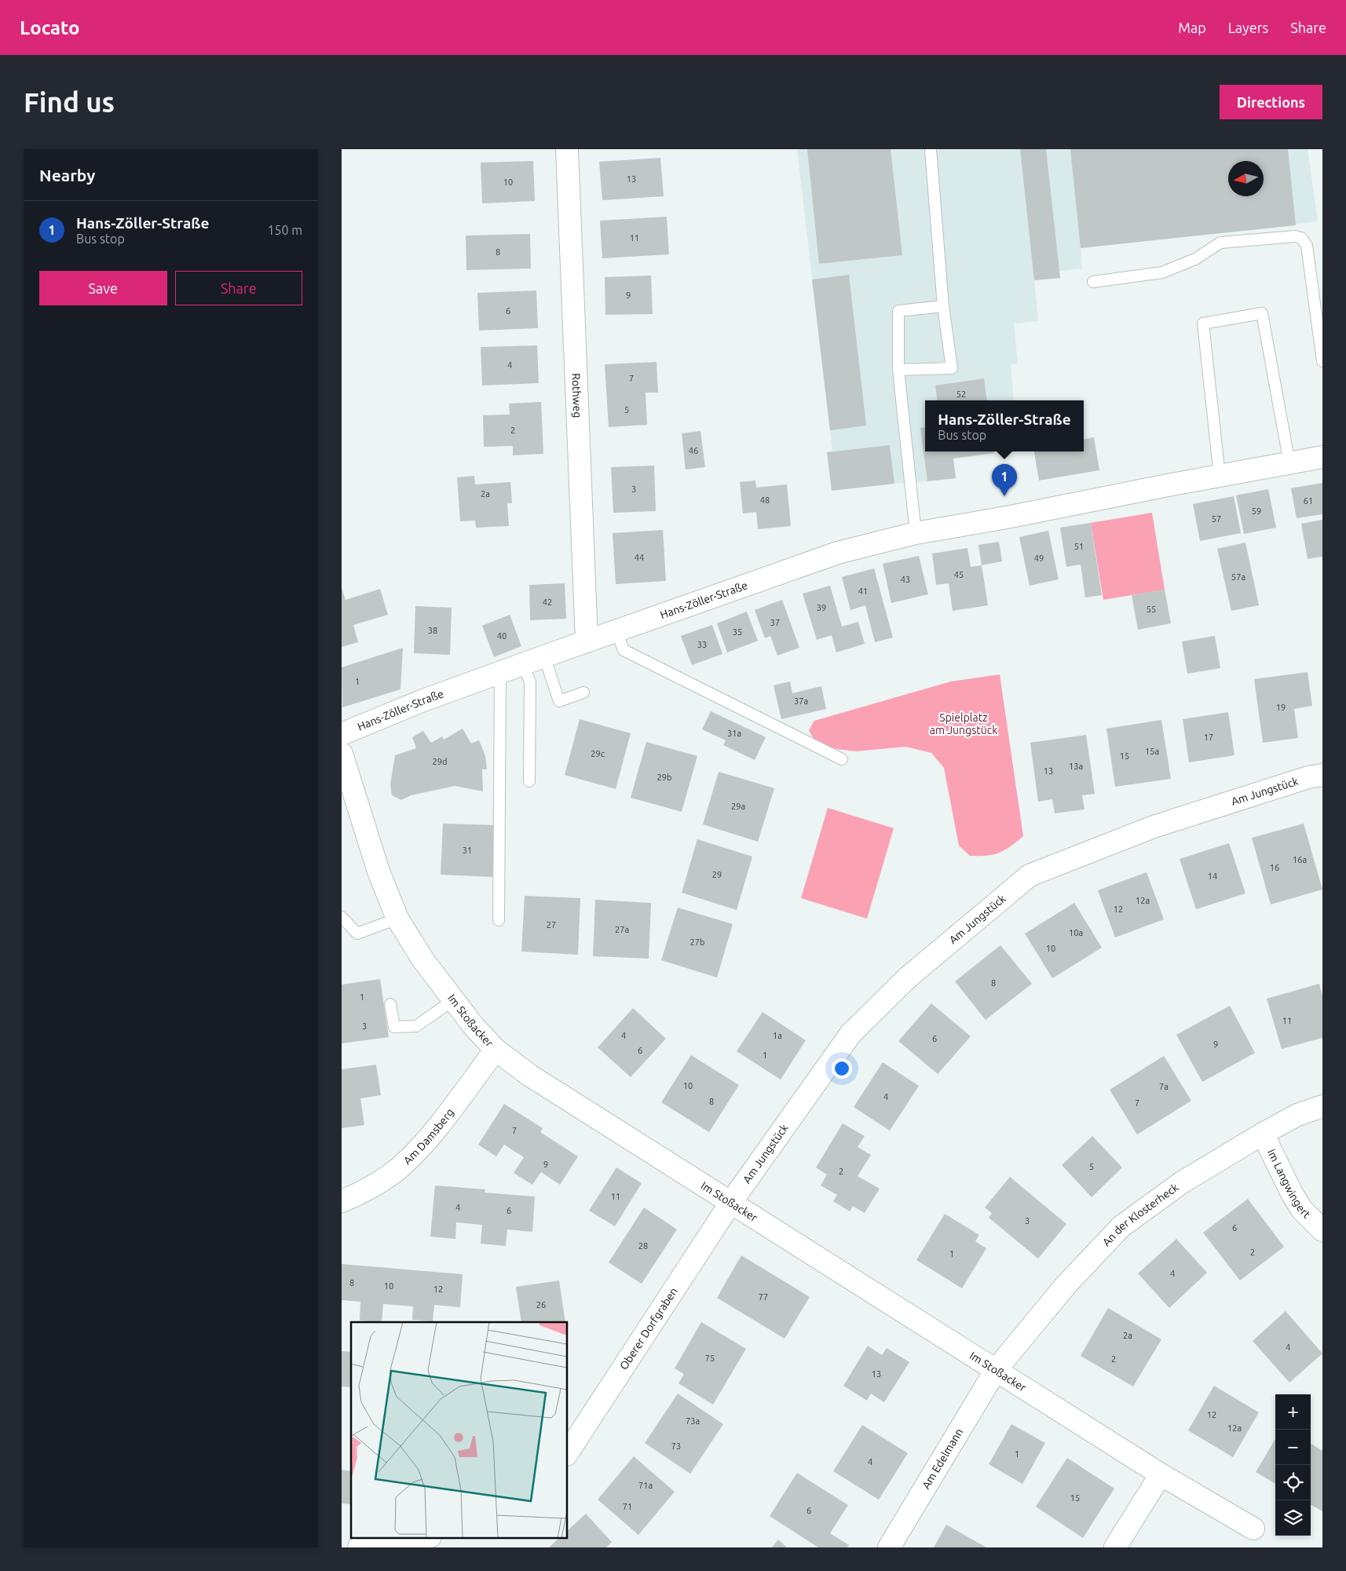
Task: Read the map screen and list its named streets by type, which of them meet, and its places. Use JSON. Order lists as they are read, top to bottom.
{
  "streets": {
    "street": [
      "Rothweg",
      "Hans-Zöller-Straße",
      "Am Jungstück",
      "Im Stoßacker",
      "Am Damsberg",
      "Im Langwingert",
      "An der Klosterheck",
      "Oberer Dorfgraben",
      "Am Edelmann"
    ]
  },
  "crossings": [
    ["Rothweg", "Hans-Zöller-Straße"],
    ["Am Jungstück", "Im Stoßacker"],
    ["Am Jungstück", "Oberer Dorfgraben"],
    ["Im Stoßacker", "Am Damsberg"],
    ["Im Stoßacker", "An der Klosterheck"],
    ["Im Stoßacker", "Oberer Dorfgraben"],
    ["Im Stoßacker", "Am Edelmann"],
    ["Im Langwingert", "An der Klosterheck"],
    ["An der Klosterheck", "Am Edelmann"]
  ],
  "parks": ["Spielplatz am Jungstück"],
  "house_numbers": [
    "13",
    "10",
    "11",
    "8",
    "9",
    "6",
    "4",
    "7",
    "52",
    "5",
    "2",
    "46",
    "3",
    "2a",
    "48",
    "61",
    "59",
    "57",
    "51",
    "44",
    "49",
    "45",
    "57a",
    "43",
    "41",
    "42",
    "39",
    "55",
    "37",
    "38",
    "35",
    "40",
    "33",
    "1",
    "37a",
    "19",
    "31a",
    "17",
    "15a",
    "29c",
    "15",
    "29d",
    "13a",
    "13",
    "29b",
    "29a",
    "31",
    "16a",
    "16",
    "29",
    "14",
    "12a",
    "12",
    "27",
    "27a",
    "10a",
    "27b",
    "10",
    "8",
    "1",
    "11",
    "3",
    "4",
    "1a",
    "6",
    "9",
    "6",
    "1",
    "10",
    "7a",
    "4",
    "8",
    "7",
    "7",
    "9",
    "5",
    "2",
    "11",
    "4",
    "6",
    "3",
    "6",
    "28",
    "2",
    "1",
    "4",
    "8",
    "10",
    "12",
    "77",
    "26",
    "2a",
    "4",
    "75",
    "2",
    "13",
    "12",
    "73a",
    "12a",
    "73",
    "1",
    "4",
    "71a",
    "15",
    "71",
    "6"
  ],
  "north": "left",
  "page": {
    "header": "Locato",
    "nav": ["Map", "Layers", "Share"],
    "buttons": [
      "Directions",
      ["Save", "Share"]
    ],
    "title": "Find us",
    "heading": "Nearby",
    "list": [
      {
        "mark": "1",
        "name": "Hans-Zöller-Straße",
        "note": "Bus stop",
        "value": "150 m"
      }
    ],
    "popup": ["Hans-Zöller-Straße", "Bus stop"],
    "pins": "1",
    "map_buttons": ["+", "−"]
  }
}
